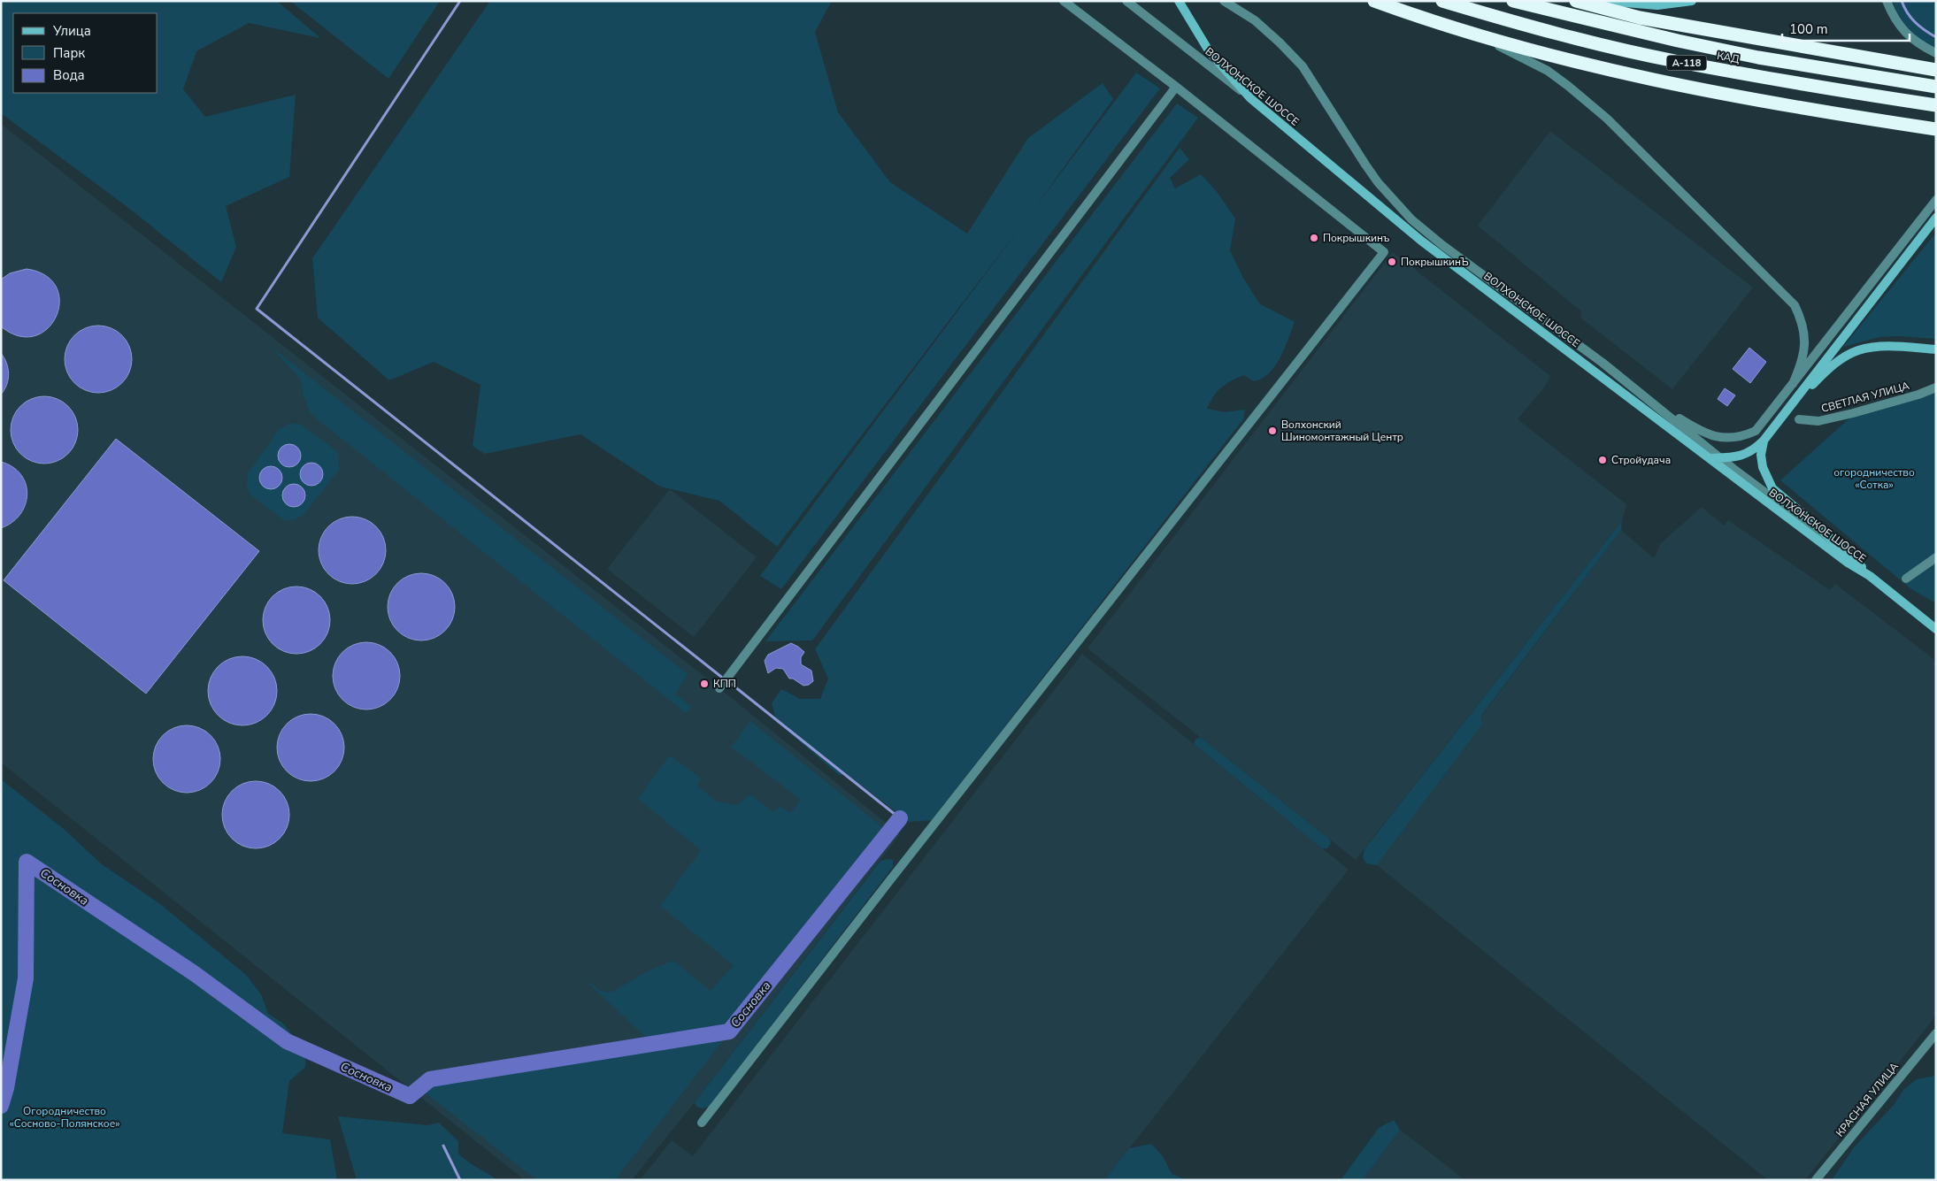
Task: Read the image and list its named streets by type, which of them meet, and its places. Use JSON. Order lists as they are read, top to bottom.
{
  "streets": {
    "highway": ["КАД", "А-118"],
    "main road": ["ВОЛХОНСКОЕ ШОССЕ"],
    "street": ["СВЕТЛАЯ УЛИЦА", "КРАСНАЯ УЛИЦА"]
  },
  "water": ["Сосновка"],
  "parks": ["огородничество «Сотка»", "Огородничество «Сосново-Полянское»"],
  "places": [
    "Покрышкинъ",
    "ПокрышкинЪ",
    "Волхонский Шиномонтажный Центр",
    "Стройудача",
    "КПП"
  ],
  "legend": ["Улица", "Парк", "Вода"],
  "scale_bar": "100 m"
}
